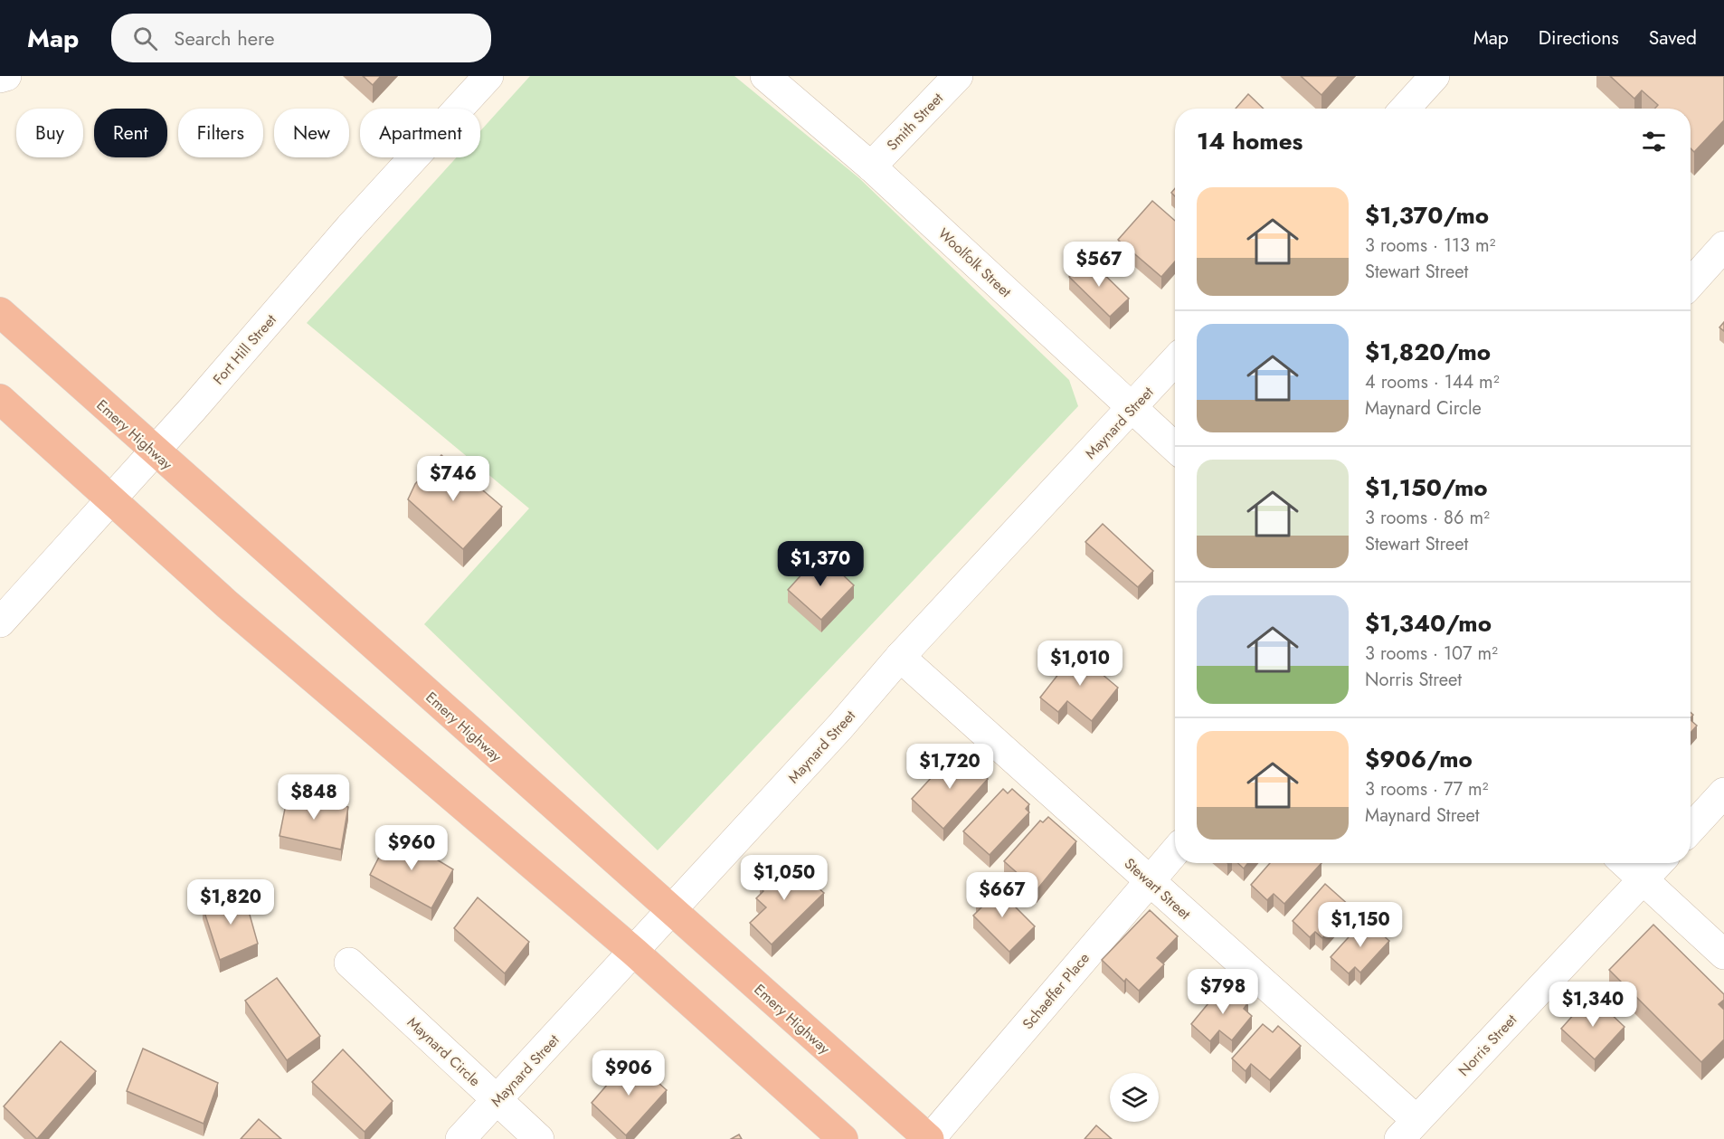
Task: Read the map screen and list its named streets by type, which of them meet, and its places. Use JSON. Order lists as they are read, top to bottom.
{
  "streets": {
    "highway": ["Emery Highway"],
    "street": [
      "Smith Street",
      "Woolfolk Street",
      "Fort Hill Street",
      "Maynard Street",
      "Stewart Street",
      "Schaeffer Place",
      "Norris Street",
      "Maynard Circle"
    ]
  },
  "crossings": [
    ["Smith Street", "Woolfolk Street"],
    ["Woolfolk Street", "Maynard Street"],
    ["Fort Hill Street", "Emery Highway"],
    ["Maynard Street", "Emery Highway"],
    ["Maynard Street", "Stewart Street"],
    ["Maynard Street", "Maynard Circle"],
    ["Emery Highway", "Schaeffer Place"],
    ["Stewart Street", "Schaeffer Place"],
    ["Stewart Street", "Norris Street"]
  ],
  "page": {
    "header": "Map",
    "search": "Search here",
    "nav": ["Map", "Directions", "Saved"],
    "chip": [
      "Buy",
      "Rent",
      "Filters",
      "New",
      "Apartment"
    ],
    "heading": "14 homes",
    "list": [
      {
        "name": "$1,370/mo",
        "note": "3 rooms · 113 m² · Stewart Street"
      },
      {
        "name": "$1,820/mo",
        "note": "4 rooms · 144 m² · Maynard Circle"
      },
      {
        "name": "$1,150/mo",
        "note": "3 rooms · 86 m² · Stewart Street"
      },
      {
        "name": "$1,340/mo",
        "note": "3 rooms · 107 m² · Norris Street"
      },
      {
        "name": "$906/mo",
        "note": "3 rooms · 77 m² · Maynard Street"
      }
    ],
    "price": [
      "$567",
      "$746",
      "$1,370",
      "$1,010",
      "$1,720",
      "$848",
      "$960",
      "$1,050",
      "$667",
      "$1,820",
      "$1,150",
      "$798",
      "$1,340",
      "$906"
    ]
  }
}
